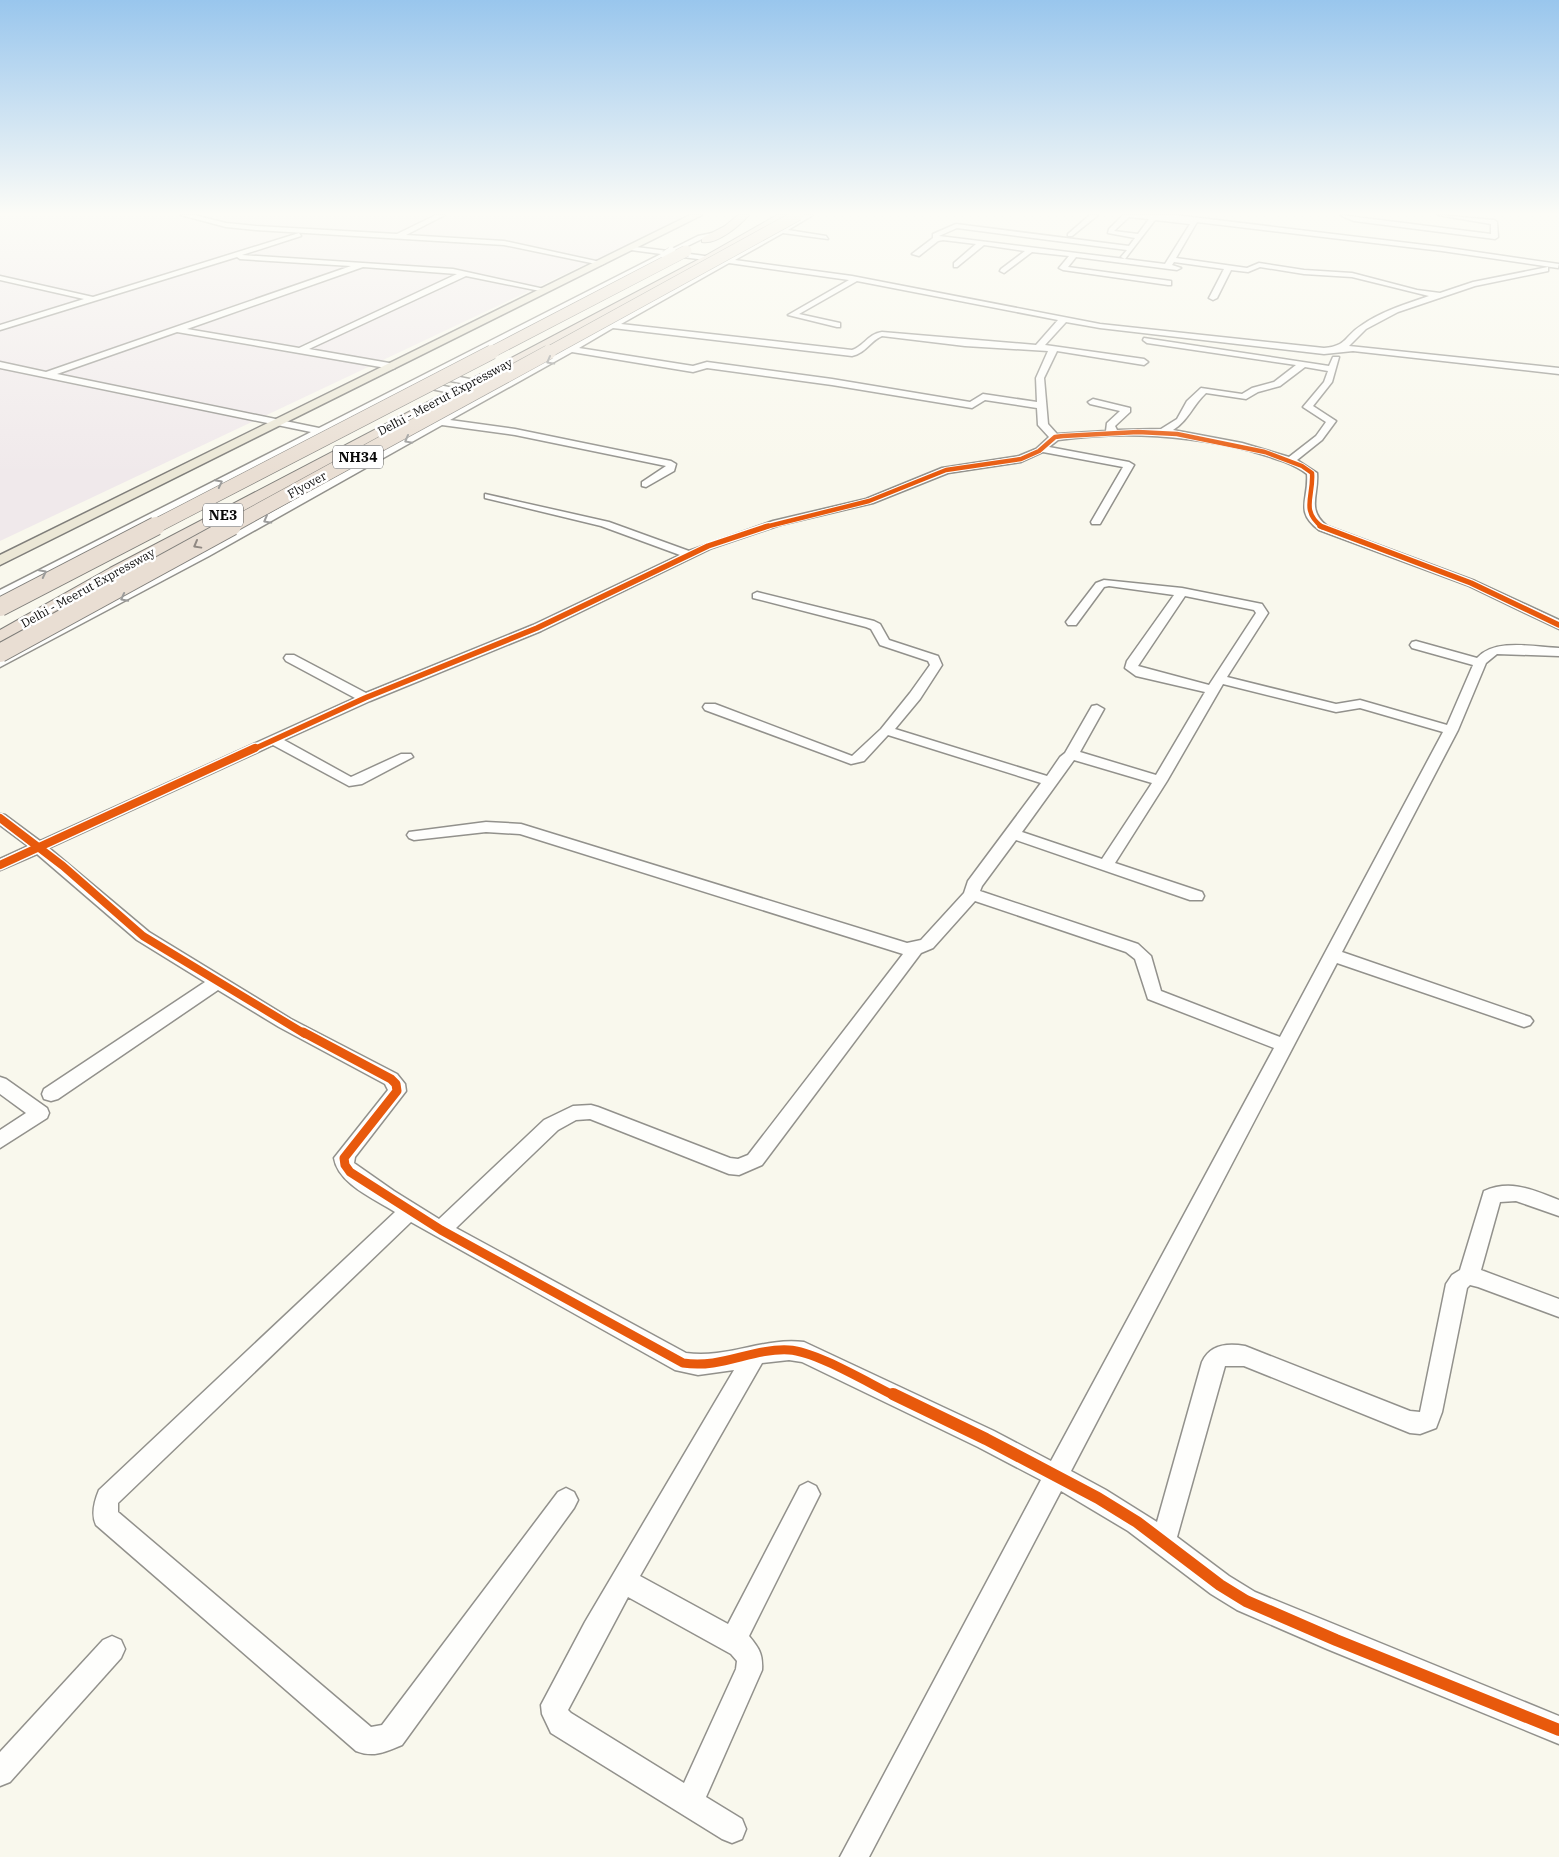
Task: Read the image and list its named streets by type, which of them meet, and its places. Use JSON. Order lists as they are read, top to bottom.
{
  "streets": {
    "highway": [
      "Delhi - Meerut Expressway",
      "NH34",
      "Flyover",
      "NE3"
    ]
  }
}
